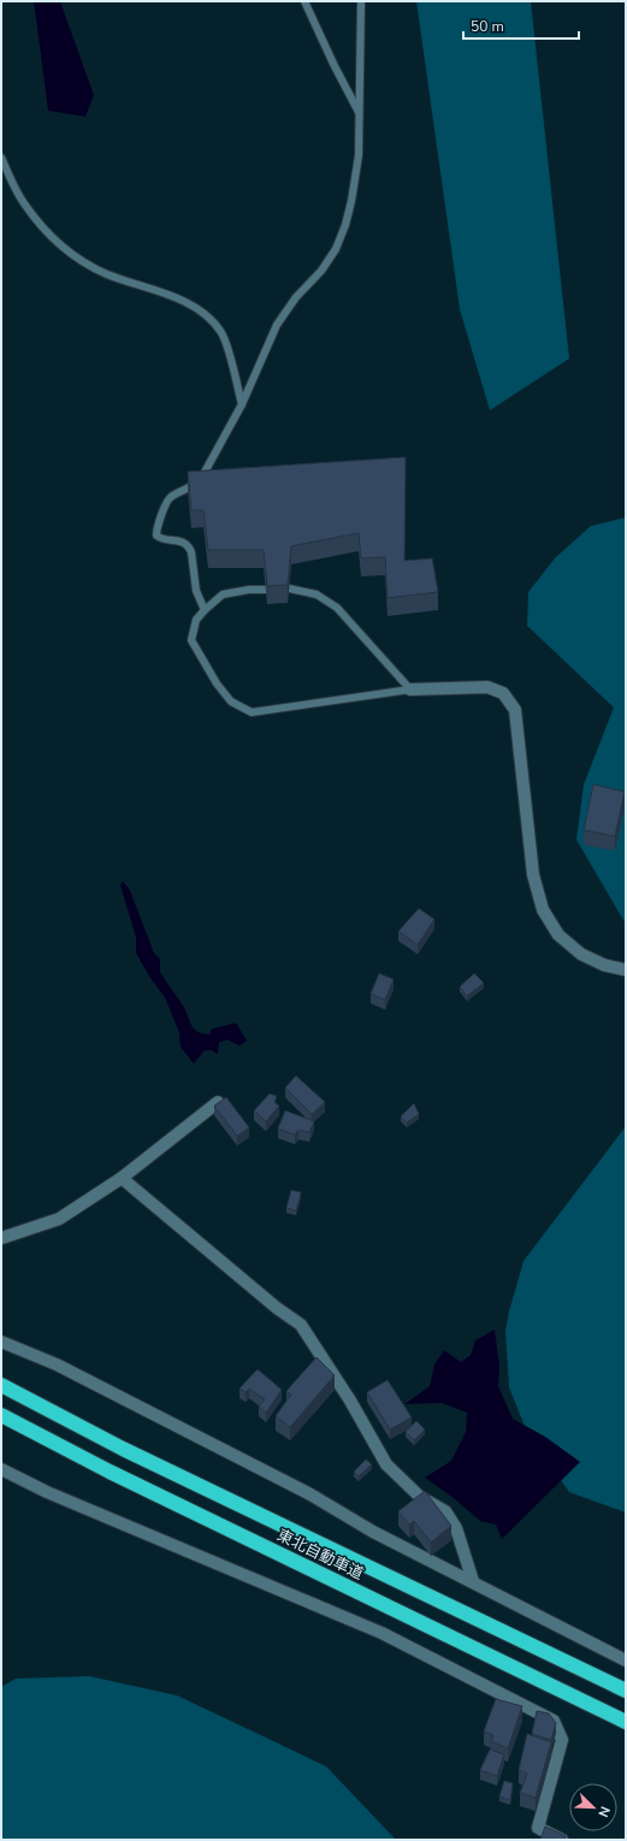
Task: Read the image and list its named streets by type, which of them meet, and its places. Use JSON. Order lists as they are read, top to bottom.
{
  "streets": {
    "highway": ["東北自動車道"]
  },
  "scale_bar": "50 m",
  "north": "bottom right"
}
